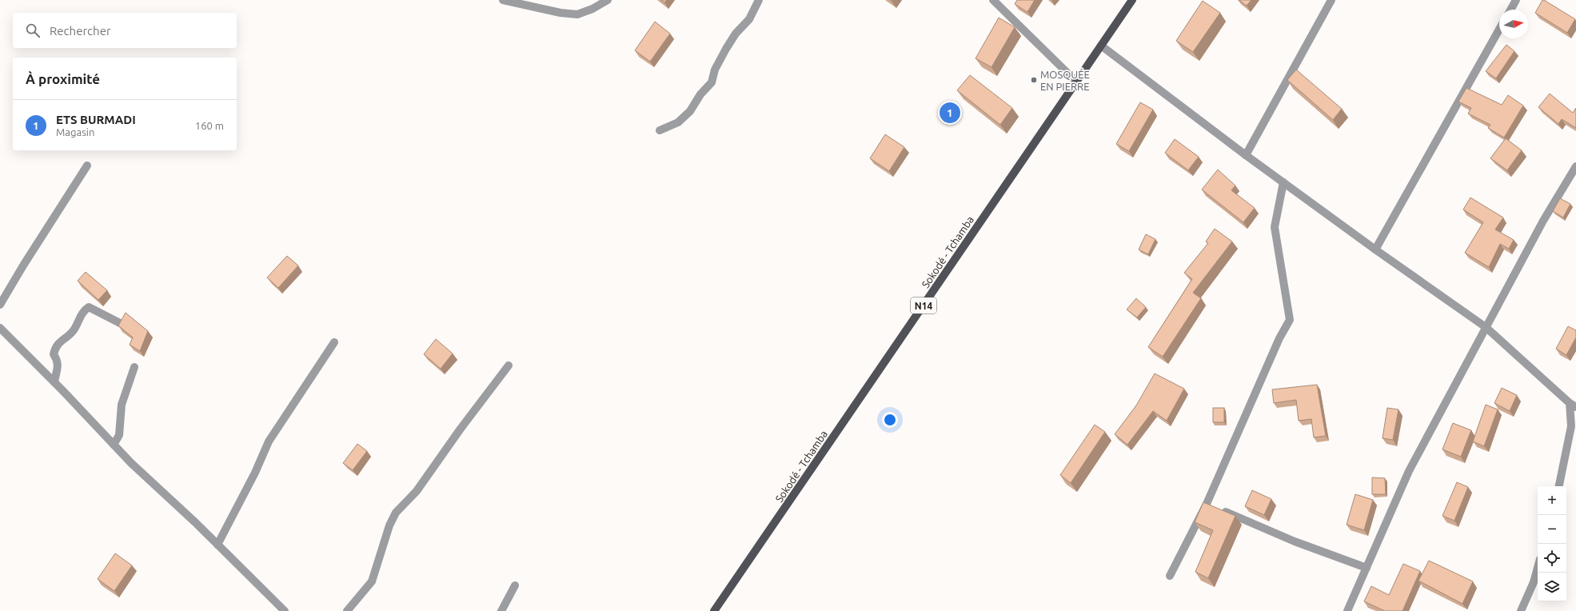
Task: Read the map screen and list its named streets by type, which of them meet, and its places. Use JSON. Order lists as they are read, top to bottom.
{
  "streets": {
    "main road": ["Sokodé - Tchamba", "N14"]
  },
  "places": ["MOSQUÉE EN PIERRE"],
  "north": "right",
  "page": {
    "search": "Rechercher",
    "heading": "À proximité",
    "list": [
      {
        "mark": "1",
        "name": "ETS BURMADI",
        "note": "Magasin",
        "value": "160 m"
      }
    ],
    "pins": "1",
    "map_buttons": ["+", "−"]
  }
}
